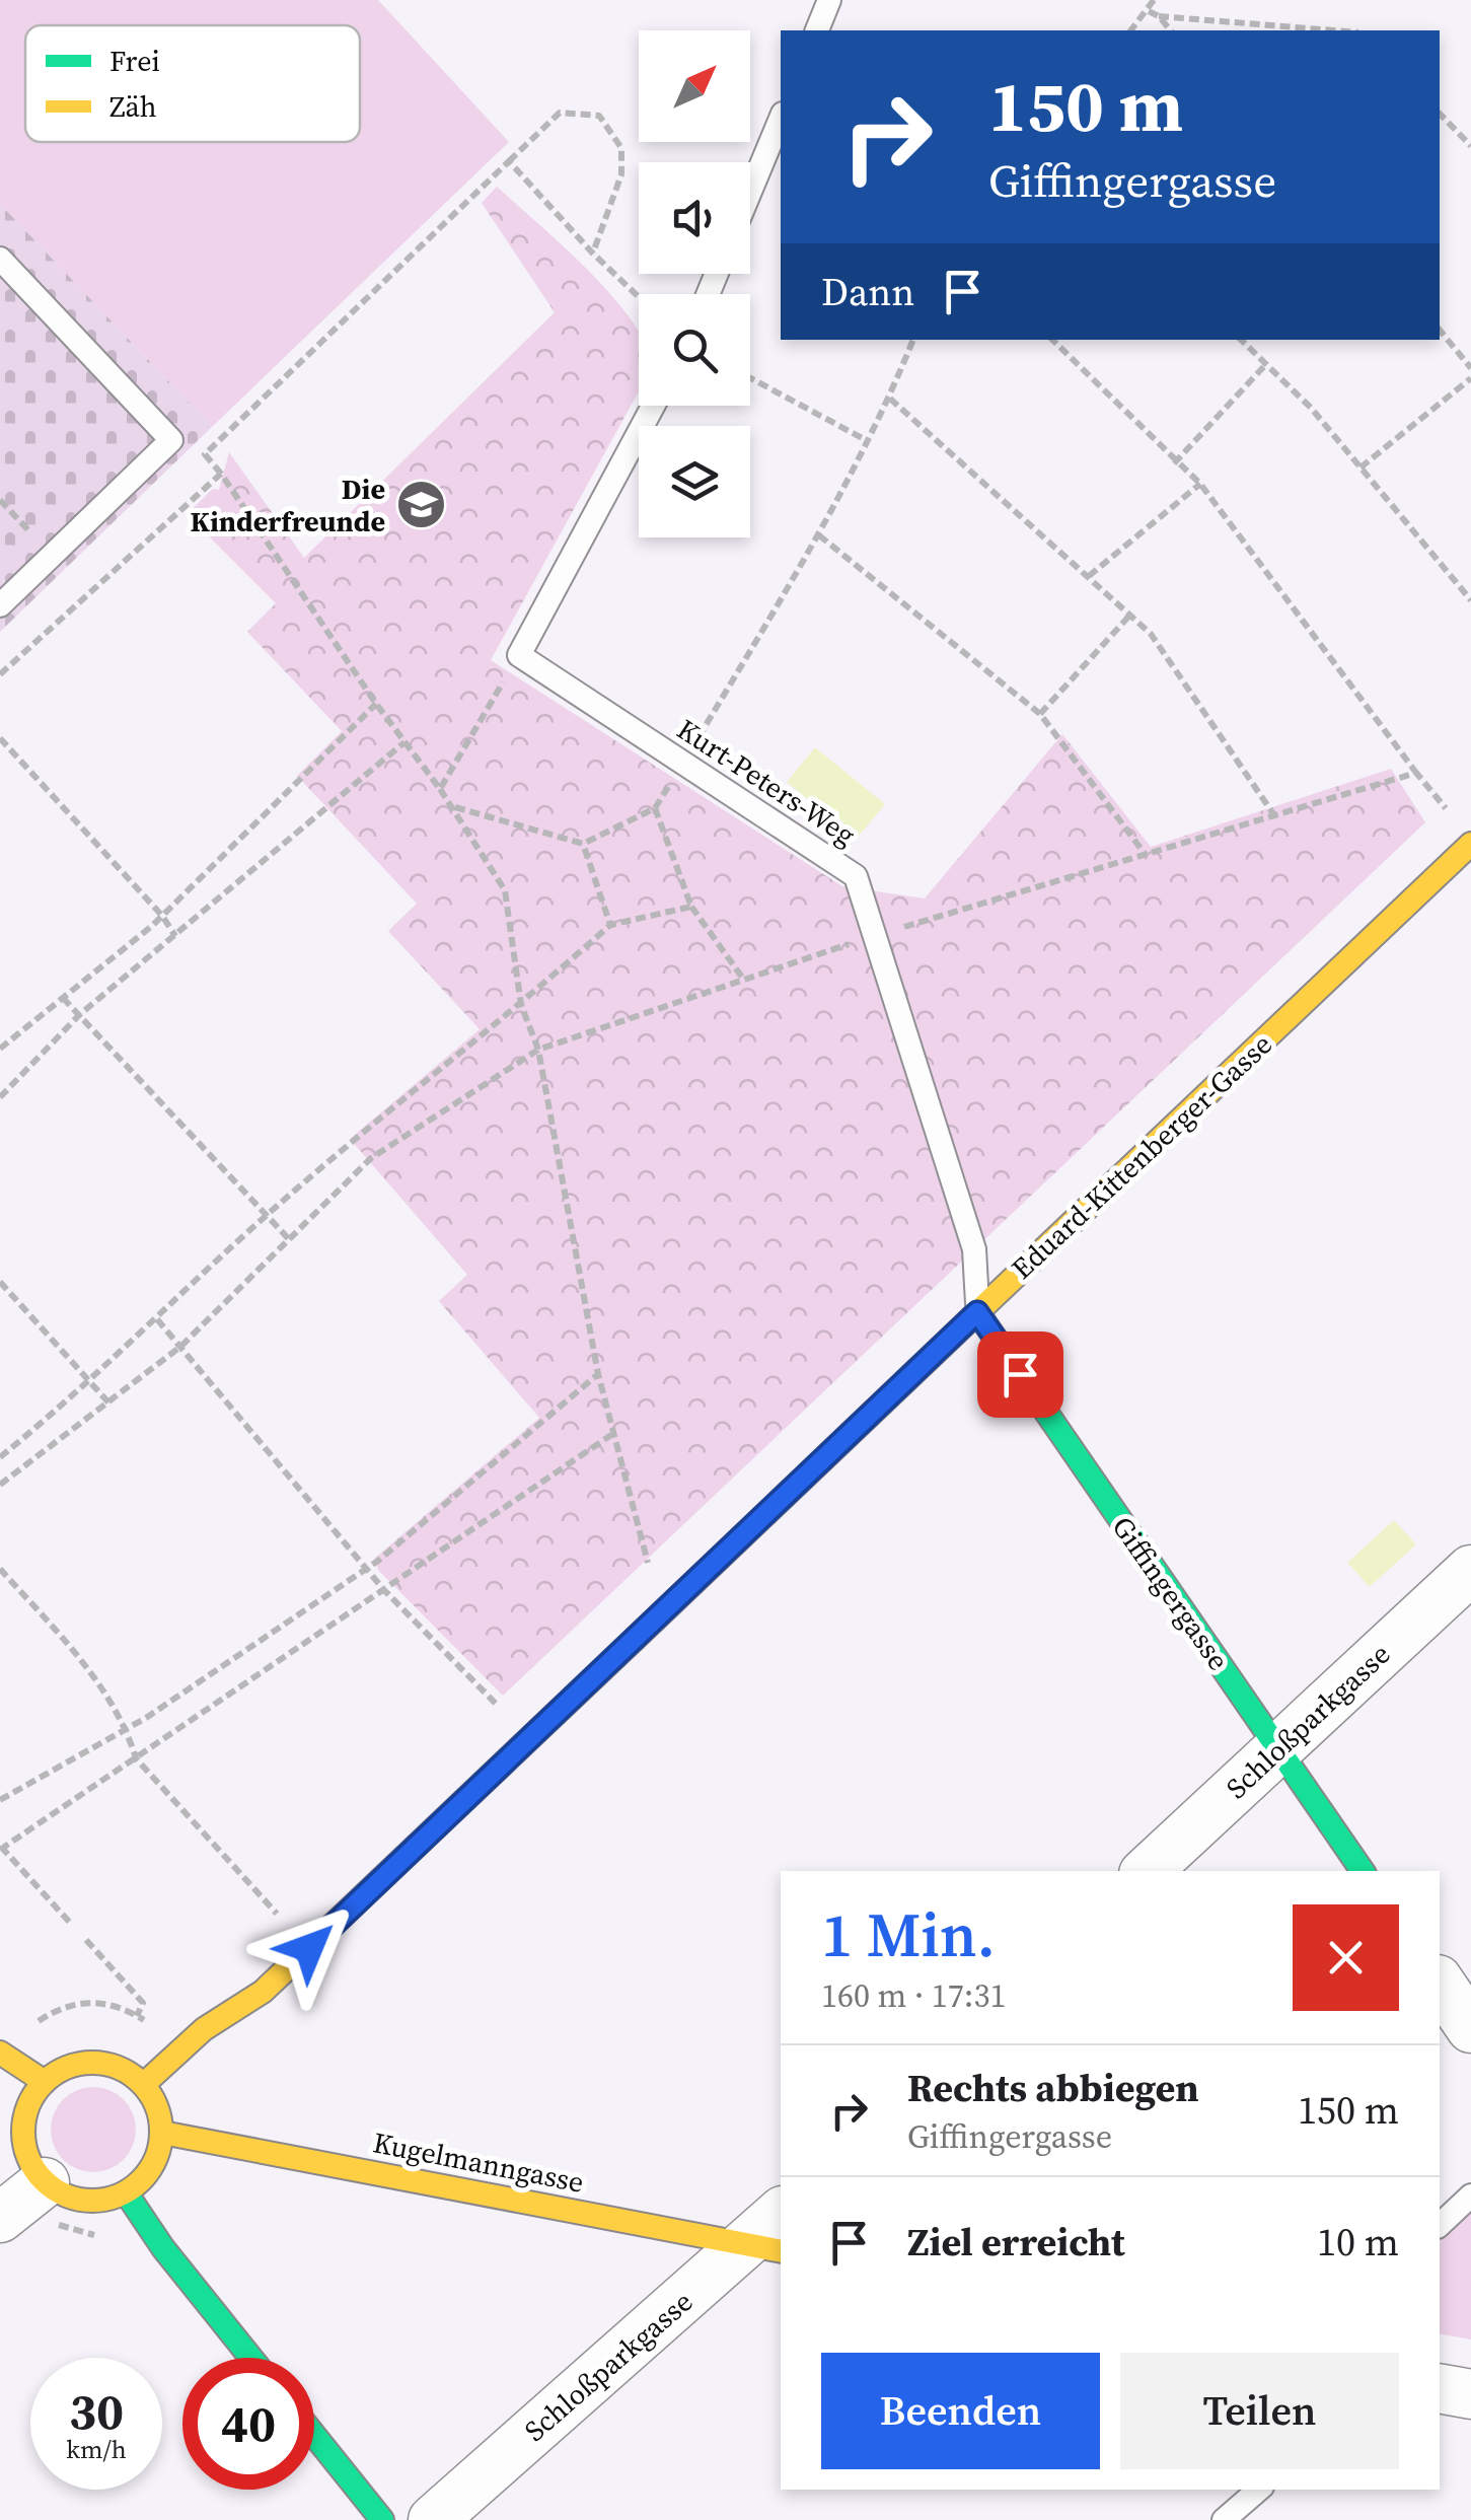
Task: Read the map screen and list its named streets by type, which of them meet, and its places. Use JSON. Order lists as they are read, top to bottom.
{
  "streets": {
    "street": [
      "Eduard-Kittenberger-Gasse",
      "Giffingergasse",
      "Schloßparkgasse",
      "Kugelmanngasse"
    ],
    "lane": ["Kurt-Peters-Weg"]
  },
  "crossings": [
    ["Kurt-Peters-Weg", "Eduard-Kittenberger-Gasse"],
    ["Kurt-Peters-Weg", "Giffingergasse"],
    ["Eduard-Kittenberger-Gasse", "Giffingergasse"],
    ["Eduard-Kittenberger-Gasse", "Kugelmanngasse"],
    ["Giffingergasse", "Schloßparkgasse"],
    ["Schloßparkgasse", "Kugelmanngasse"]
  ],
  "places": {
    "school or university": ["Die Kinderfreunde"]
  },
  "legend": ["Frei", "Zäh"],
  "north": "top right",
  "page": {
    "turn": ["150 m", "Giffingergasse"],
    "then": "Dann",
    "heading": ["1 Min.", "160 m · 17:31"],
    "list": [
      {
        "name": "Rechts abbiegen",
        "note": "Giffingergasse",
        "value": "150 m"
      },
      {
        "name": "Ziel erreicht",
        "value": "10 m"
      }
    ],
    "buttons": ["Beenden", "Teilen"],
    "speed": "30 km/h",
    "limit": "40"
  }
}
